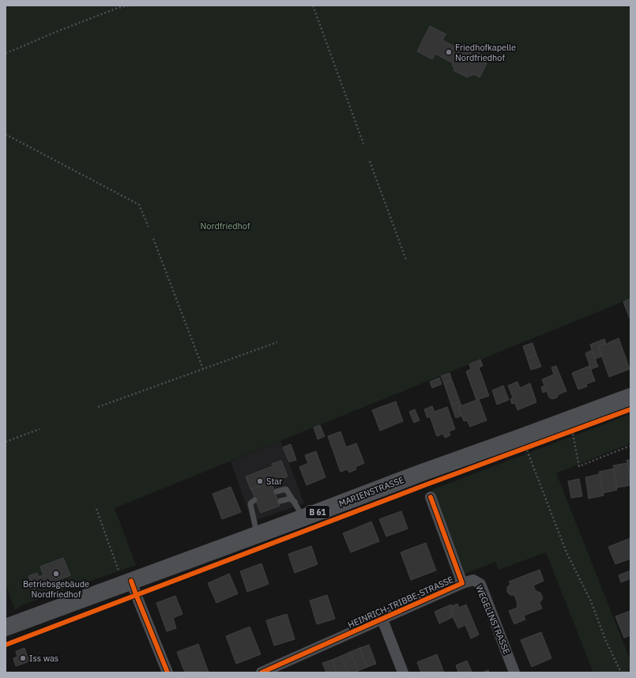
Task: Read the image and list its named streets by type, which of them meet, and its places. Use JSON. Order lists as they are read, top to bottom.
{
  "streets": {
    "main road": ["MARIENSTRASSE", "B 61"],
    "street": ["HEINRICH-TRIBBE-STRASSE", "WEGELINSTRASSE"]
  },
  "crossings": [
    ["HEINRICH-TRIBBE-STRASSE", "WEGELINSTRASSE"]
  ],
  "parks": ["Nordfriedhof"],
  "places": [
    "Friedhofkapelle Nordfriedhof",
    "Star",
    "Betriebsgebäude Nordfriedhof",
    "Iss was"
  ]
}
